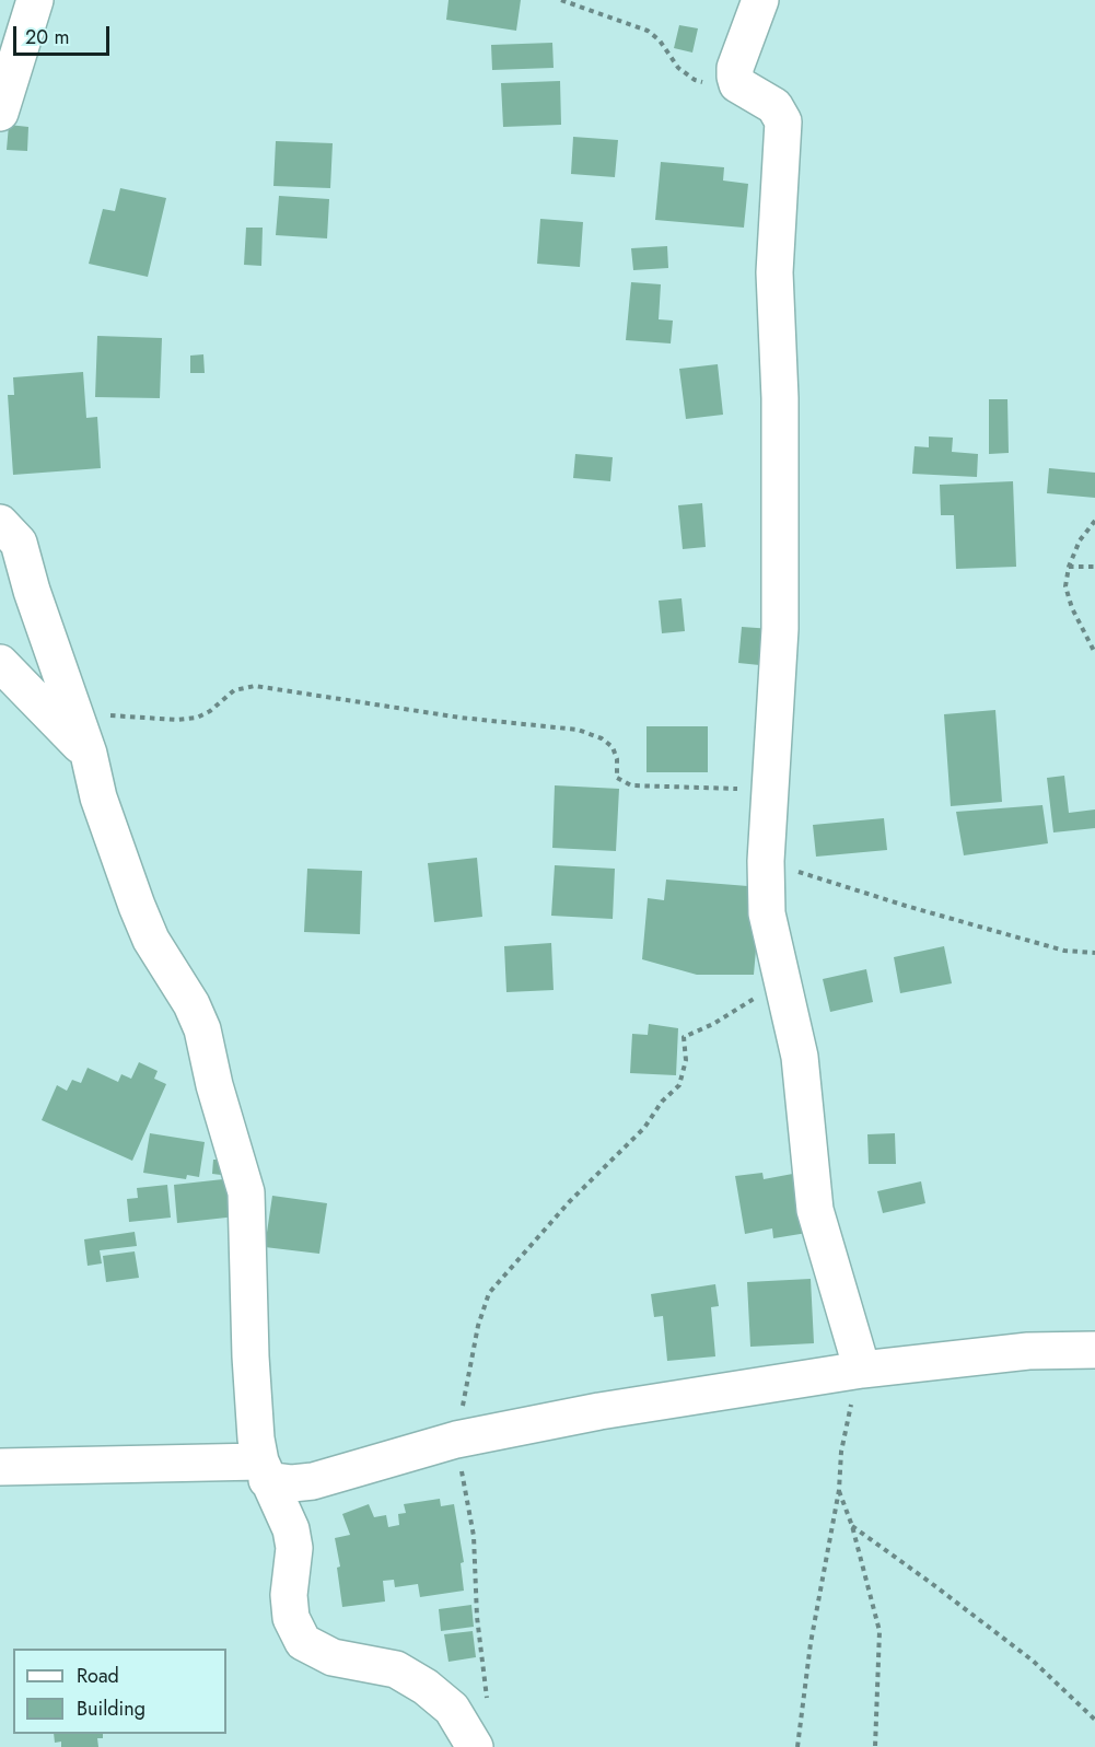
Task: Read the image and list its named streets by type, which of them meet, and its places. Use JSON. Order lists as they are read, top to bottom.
{
  "legend": ["Road", "Building"],
  "scale_bar": "20 m"
}
